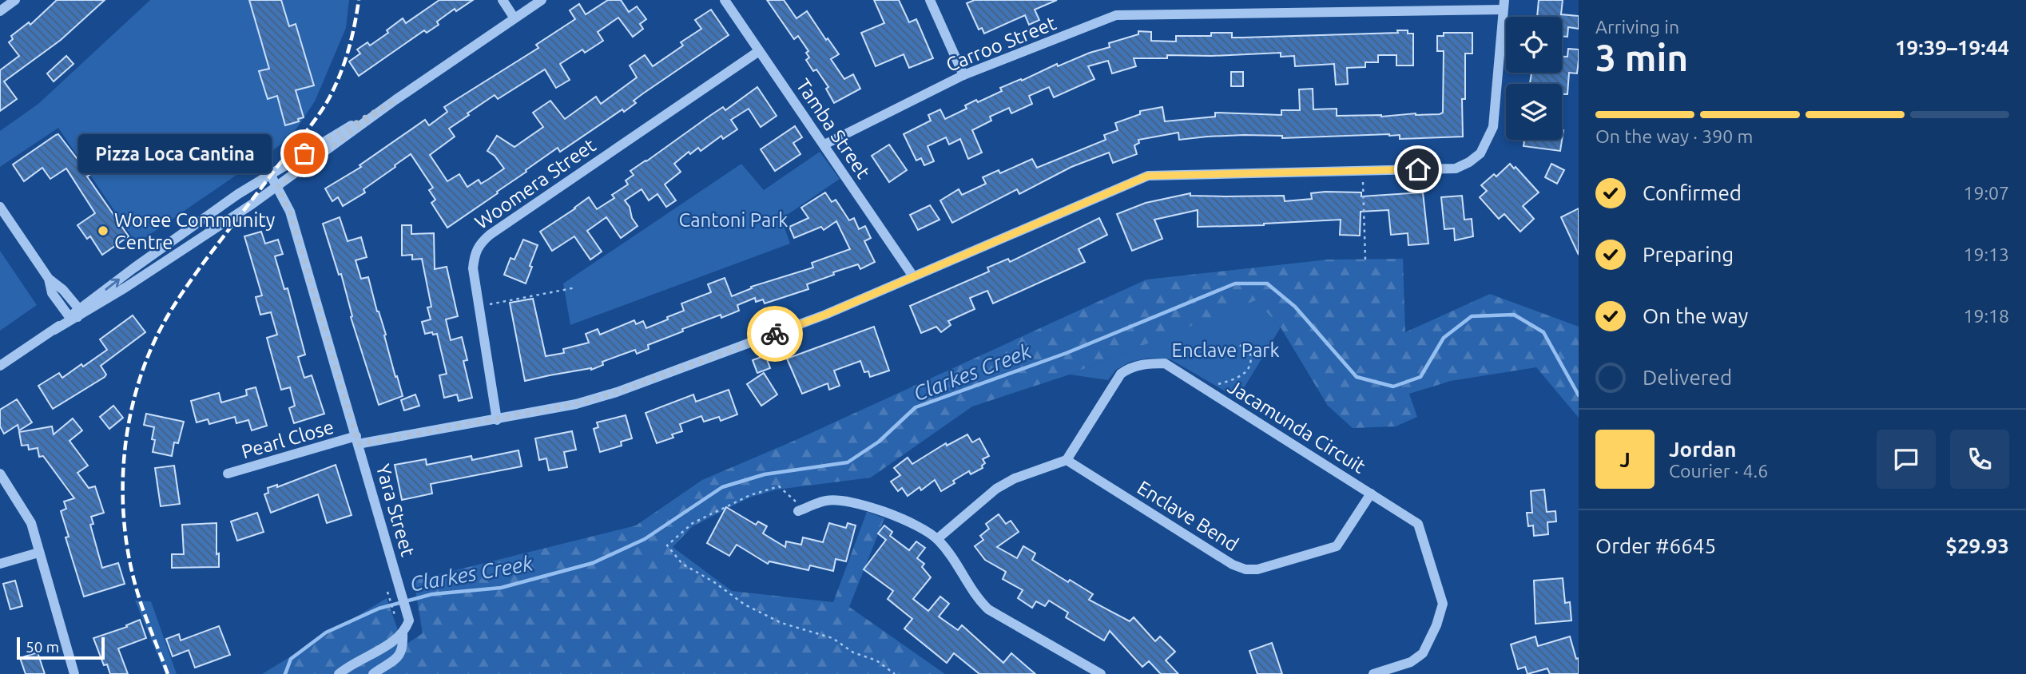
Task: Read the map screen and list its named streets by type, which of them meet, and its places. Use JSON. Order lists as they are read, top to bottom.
{
  "streets": {
    "street": [
      "Carroo Street",
      "Tamba Street",
      "Woomera Street",
      "Jacamunda Circuit",
      "Pearl Close",
      "Yara Street",
      "Enclave Bend"
    ]
  },
  "crossings": [
    ["Carroo Street", "Tamba Street"],
    ["Carroo Street", "Pearl Close"],
    ["Tamba Street", "Woomera Street"],
    ["Tamba Street", "Pearl Close"],
    ["Woomera Street", "Pearl Close"],
    ["Jacamunda Circuit", "Enclave Bend"],
    ["Pearl Close", "Yara Street"]
  ],
  "water": ["Clarkes Creek"],
  "parks": ["Cantoni Park", "Enclave Park"],
  "places": ["Pizza Loca Cantina", "Woree Community Centre"],
  "scale_bar": "50 m",
  "page": {
    "heading": ["3 min", "Arriving in", "19:39–19:44"],
    "panel": [
      "Jordan",
      "Courier · 4.6",
      "Order #6645",
      "$29.93"
    ],
    "bar": "On the way · 390 m",
    "bubble": "Pizza Loca Cantina",
    "list": [
      ["Confirmed", "19:07"],
      ["Preparing", "19:13"],
      ["On the way", "19:18"],
      "Delivered"
    ],
    "round": "J",
    "scale": "50 m"
  }
}
